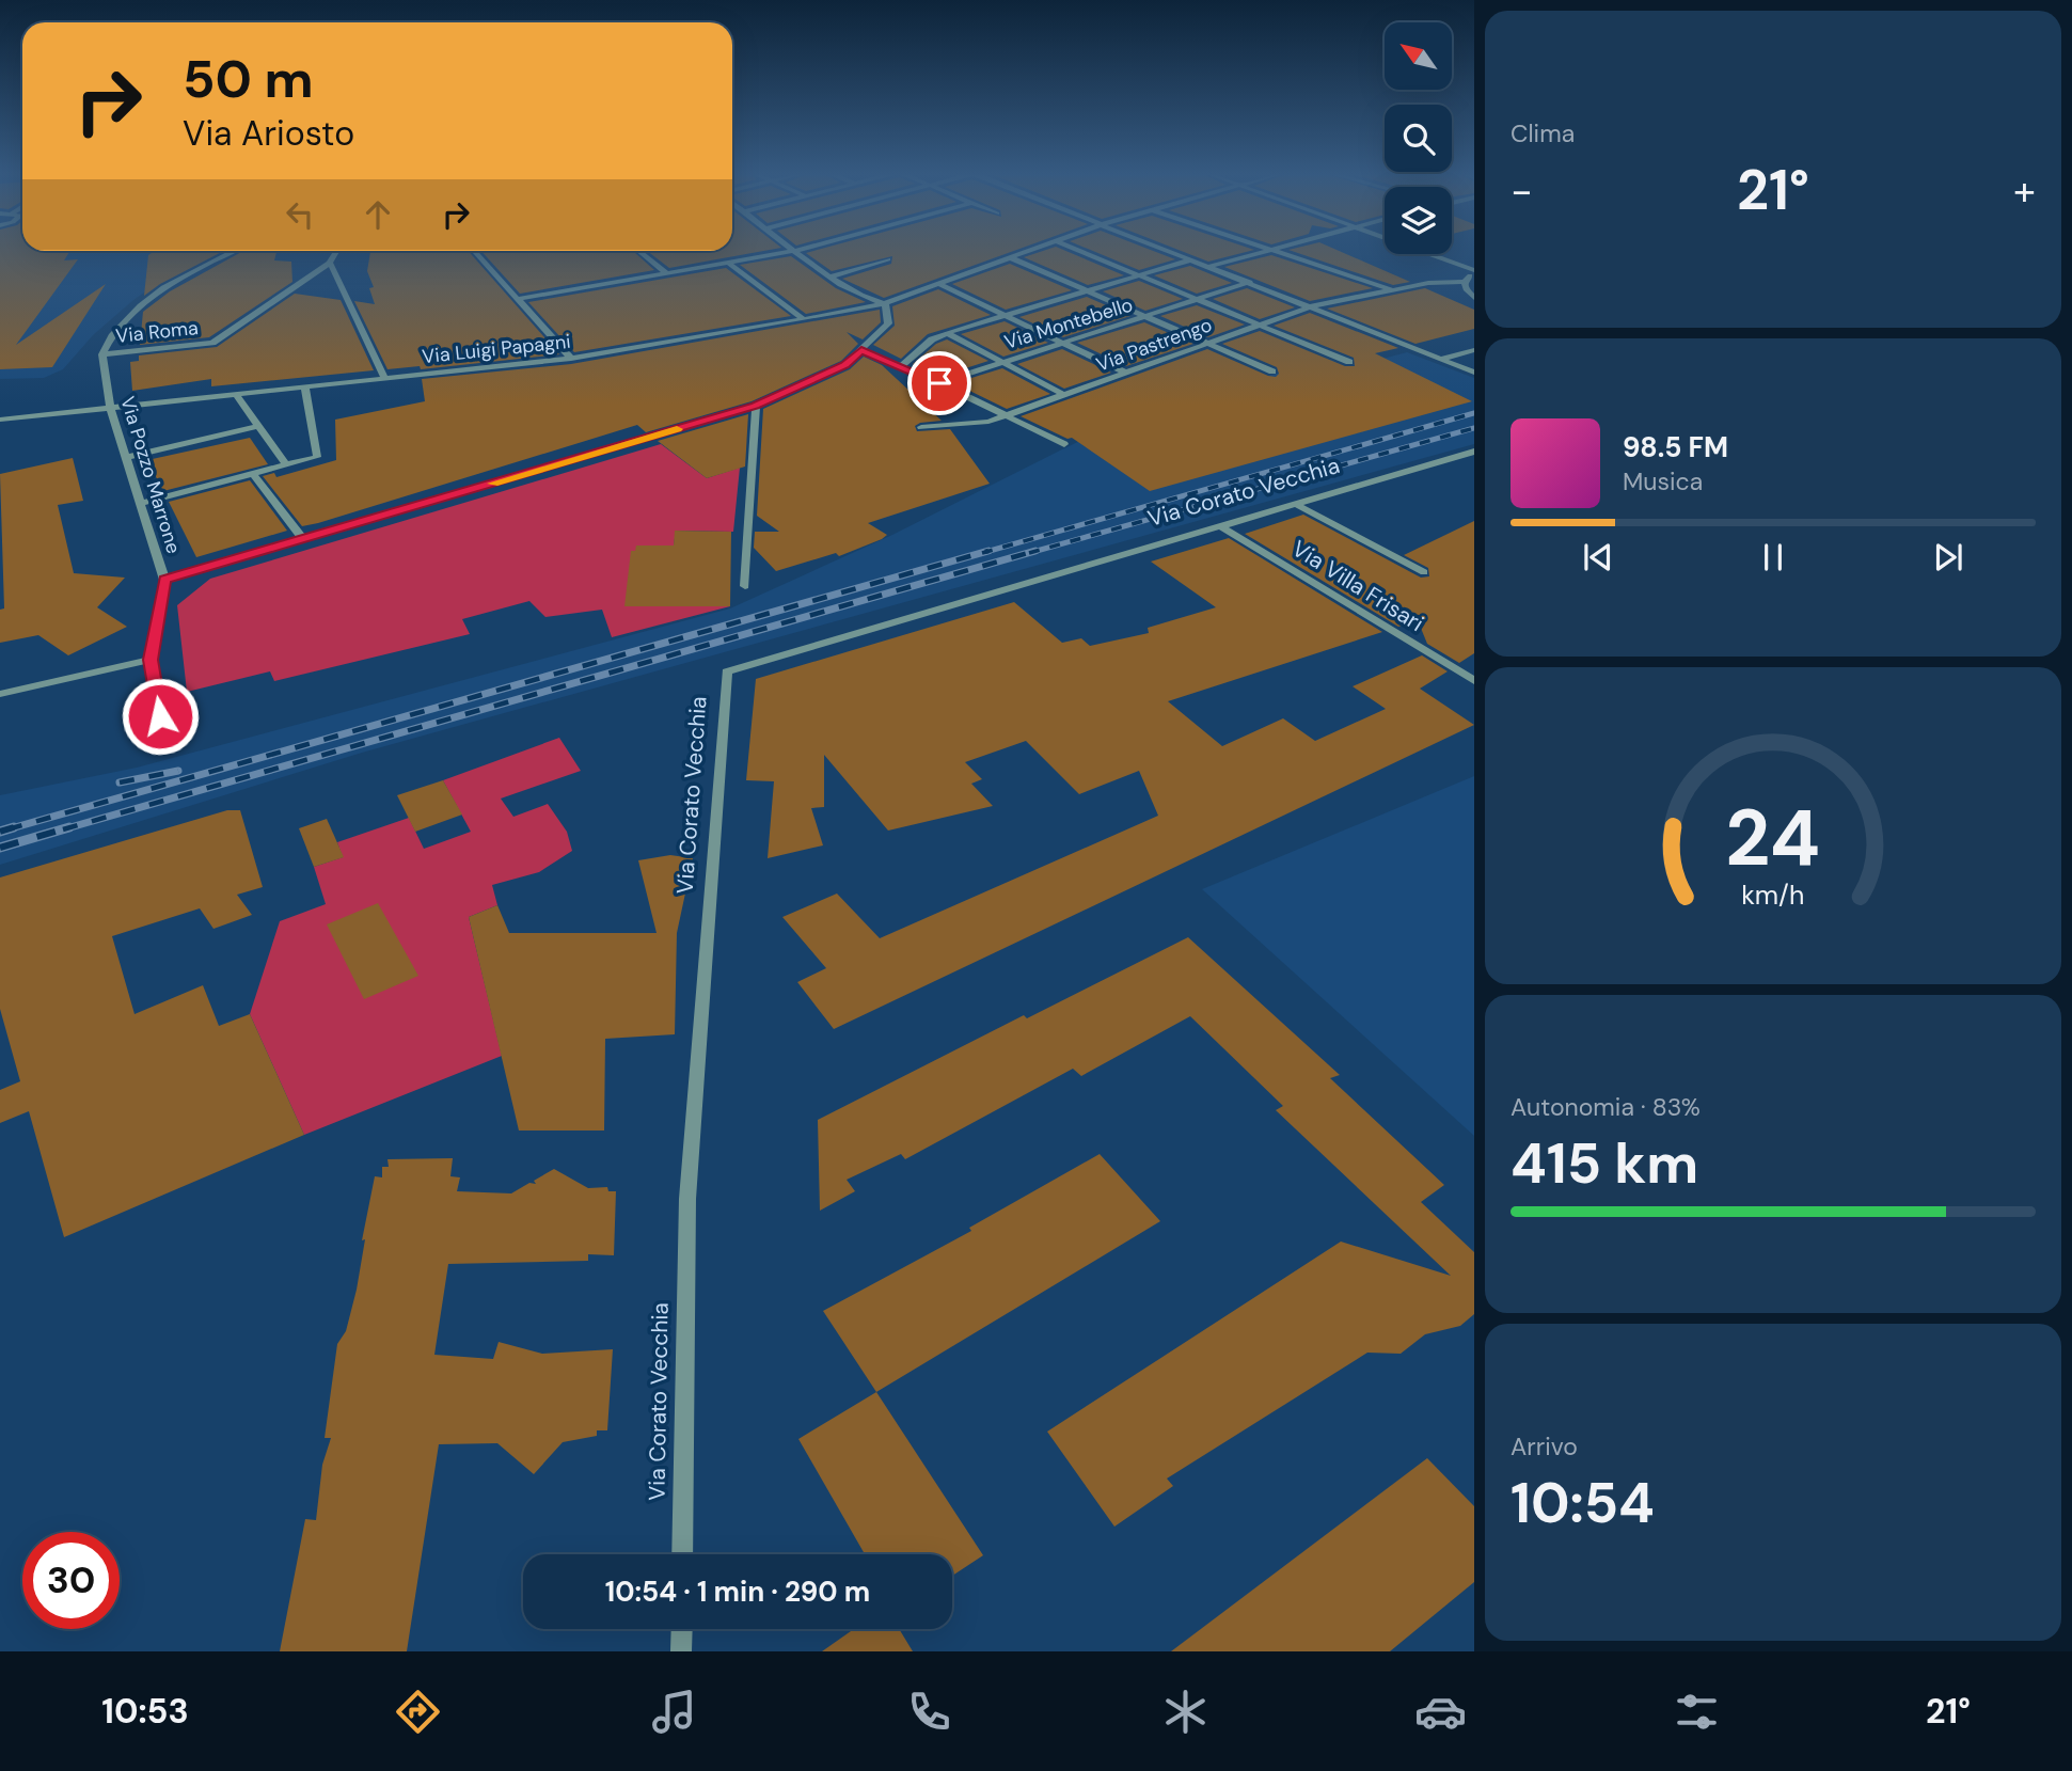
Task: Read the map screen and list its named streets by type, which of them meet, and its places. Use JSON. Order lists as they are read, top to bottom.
{
  "streets": {
    "street": [
      "Via Montebello",
      "Via Roma",
      "Via Pastrengo",
      "Via Luigi Papagni",
      "Via Pozzo Marrone",
      "Via Corato Vecchia",
      "Via Villa Frisari"
    ]
  },
  "crossings": [
    ["Via Roma", "Via Pozzo Marrone"],
    ["Via Luigi Papagni", "Via Pozzo Marrone"],
    ["Via Corato Vecchia", "Via Villa Frisari"]
  ],
  "north": "top left",
  "page": {
    "tile": [
      "Clima",
      ["Autonomia · 83%", "415 km"],
      ["Arrivo", "10:54"]
    ],
    "turn": ["50 m", "Via Ariosto"],
    "heat": ["−", "21°", "+"],
    "song": ["98.5 FM", "Musica"],
    "limit": "30",
    "trip": "10:54 · 1 min · 290 m",
    "tabs": ["10:53", "21°"],
    "gauge": ["24", "km/h"]
  }
}
